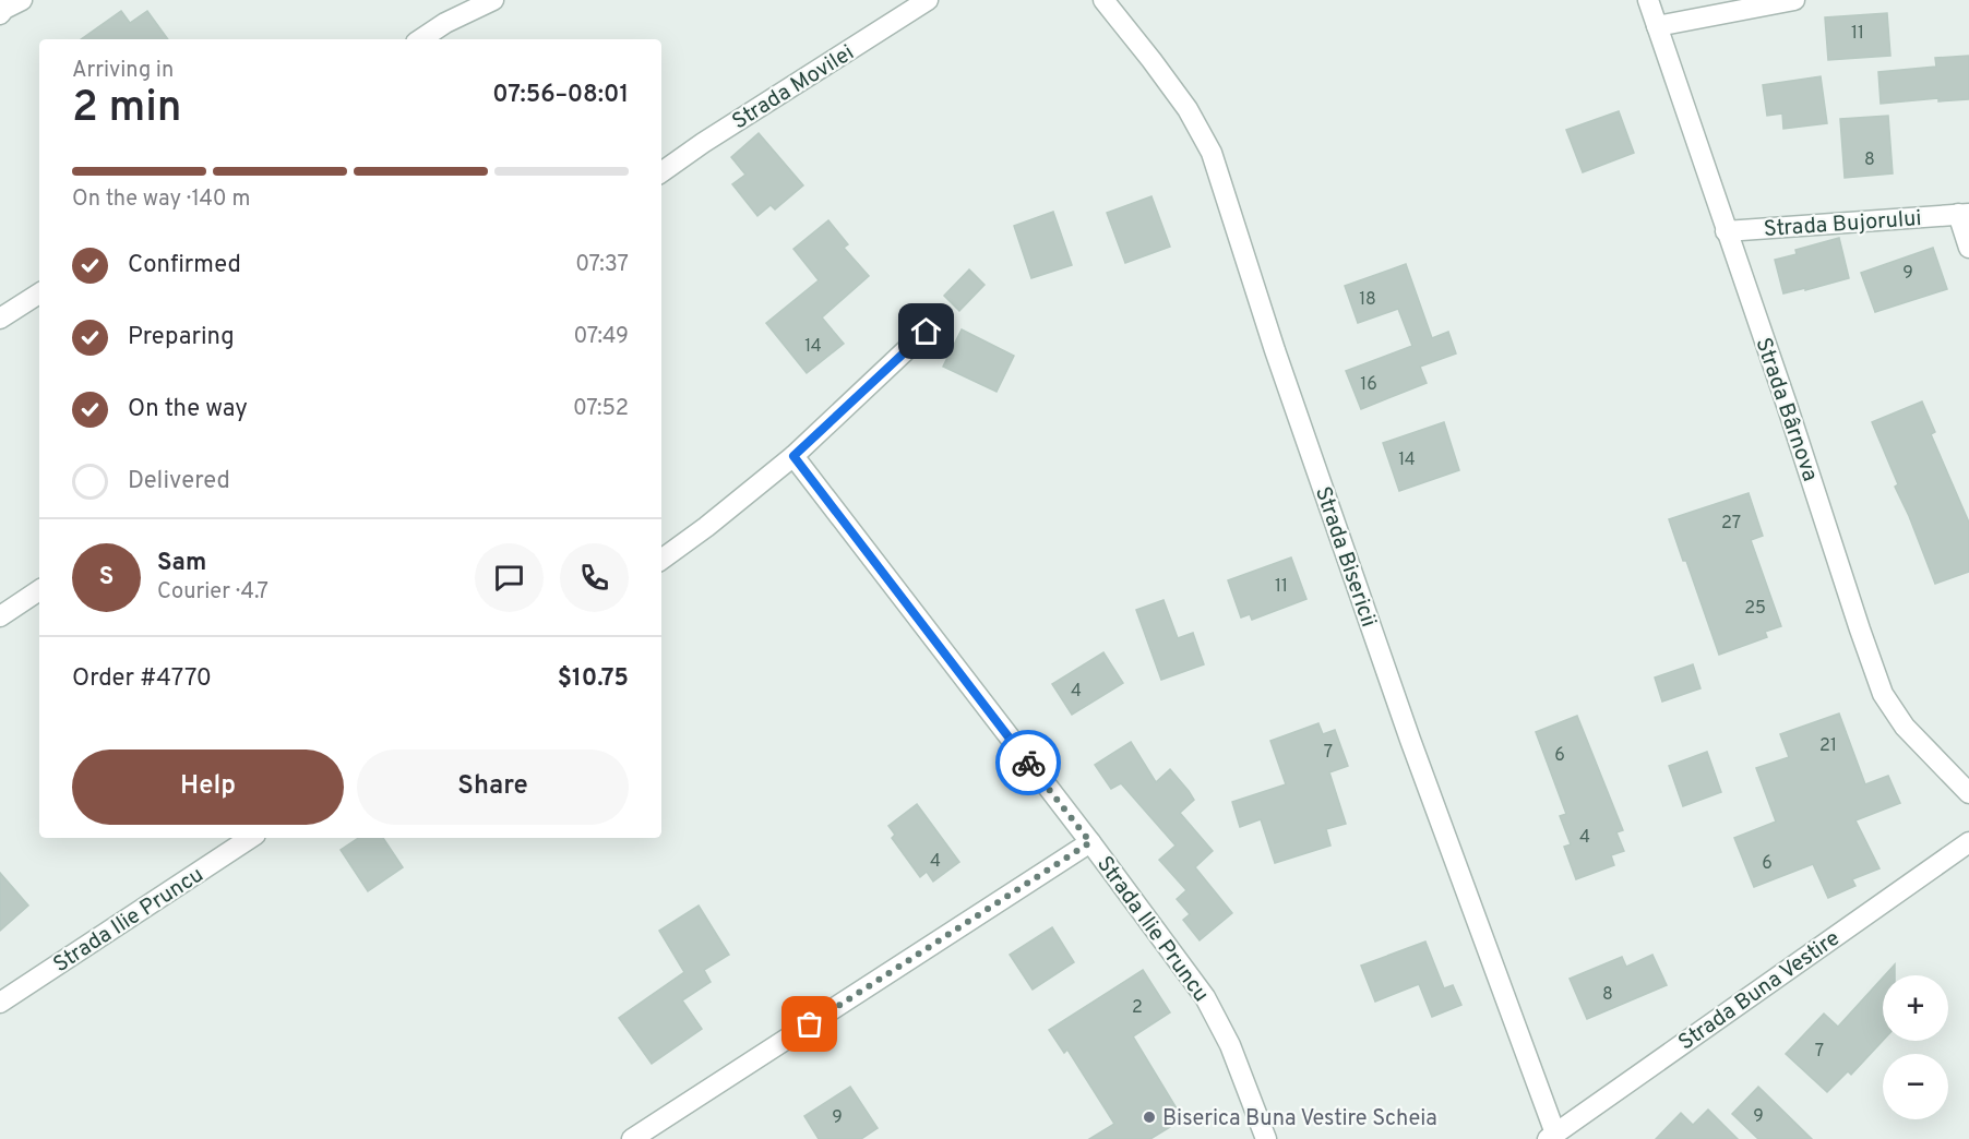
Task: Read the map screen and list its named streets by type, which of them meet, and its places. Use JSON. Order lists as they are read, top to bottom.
{
  "streets": {
    "street": [
      "Strada Movilei",
      "Strada Bujorului",
      "Strada Bârnova",
      "Strada Bisericii",
      "Strada Ilie Pruncu",
      "Strada Buna Vestire"
    ]
  },
  "crossings": [
    ["Strada Bujorului", "Strada Bârnova"],
    ["Strada Bisericii", "Strada Buna Vestire"]
  ],
  "places": ["Biserica Buna Vestire Scheia"],
  "house_numbers": [
    "11",
    "8",
    "9",
    "18",
    "14",
    "16",
    "14",
    "27",
    "11",
    "25",
    "4",
    "21",
    "7",
    "6",
    "4",
    "4",
    "6",
    "8",
    "2",
    "7",
    "9",
    "9"
  ],
  "page": {
    "heading": ["2 min", "Arriving in", "07:56–08:01"],
    "panel": [
      "Sam",
      "Courier · 4.7",
      "Order #4770",
      "$10.75"
    ],
    "bar": "On the way · 140 m",
    "list": [
      ["Confirmed", "07:37"],
      ["Preparing", "07:49"],
      ["On the way", "07:52"],
      "Delivered"
    ],
    "round": "S",
    "buttons": ["Help", "Share"],
    "map_buttons": ["+", "−"]
  }
}
